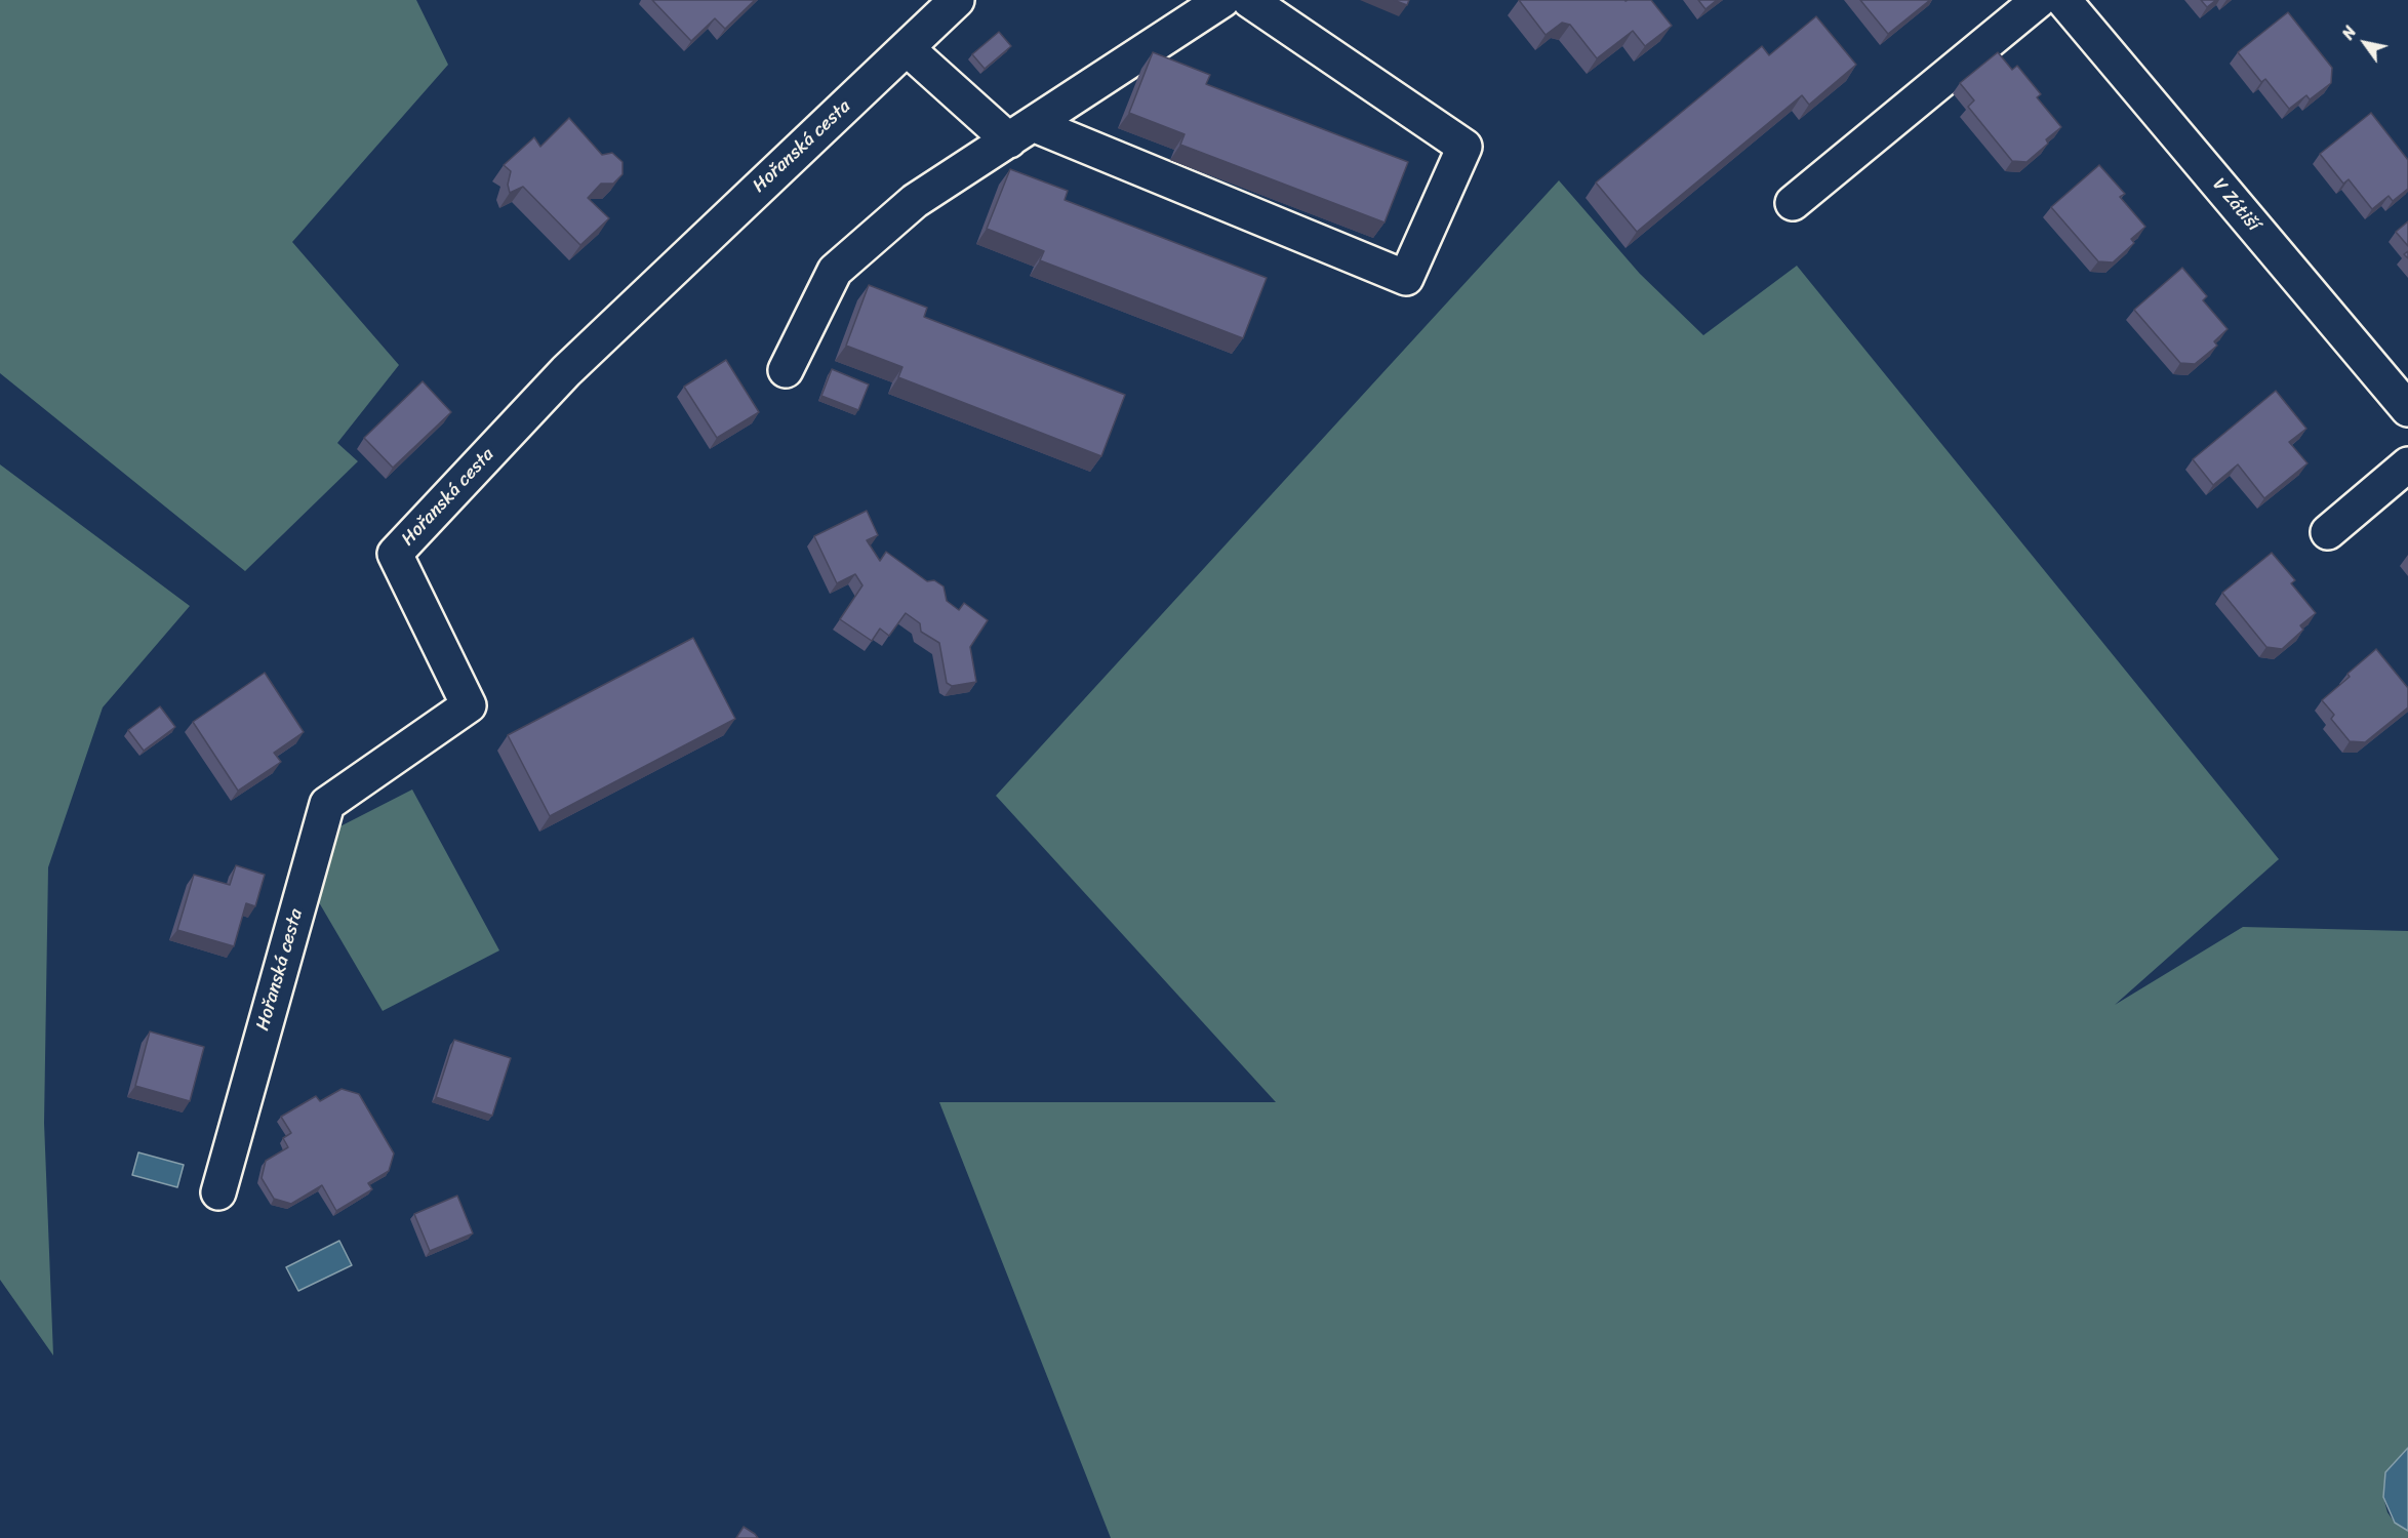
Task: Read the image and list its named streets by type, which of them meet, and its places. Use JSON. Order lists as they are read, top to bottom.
{
  "streets": {
    "street": ["Hořanská cesta", "V Zátiší"]
  },
  "north": "top left"
}
